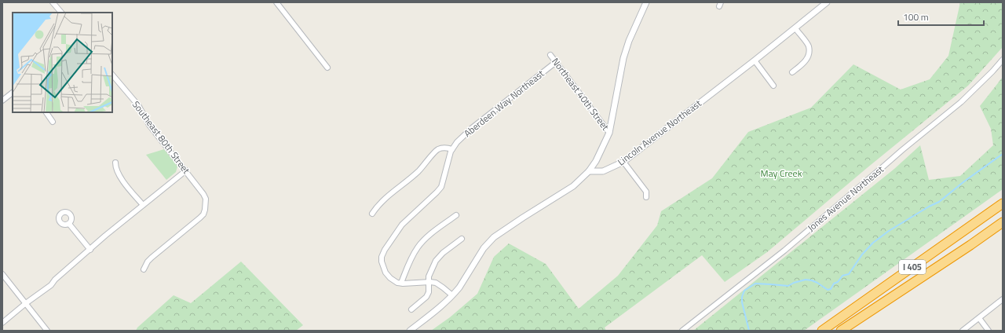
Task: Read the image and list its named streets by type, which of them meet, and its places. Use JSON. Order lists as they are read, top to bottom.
{
  "streets": {
    "highway": ["I 405"],
    "street": [
      "Northeast 40th Street",
      "Aberdeen Way Northeast",
      "Lincoln Avenue Northeast",
      "Southeast 80th Street",
      "Jones Avenue Northeast"
    ]
  },
  "crossings": [
    ["Northeast 40th Street", "Aberdeen Way Northeast"]
  ],
  "parks": ["May Creek"],
  "scale_bar": "100 m"
}
